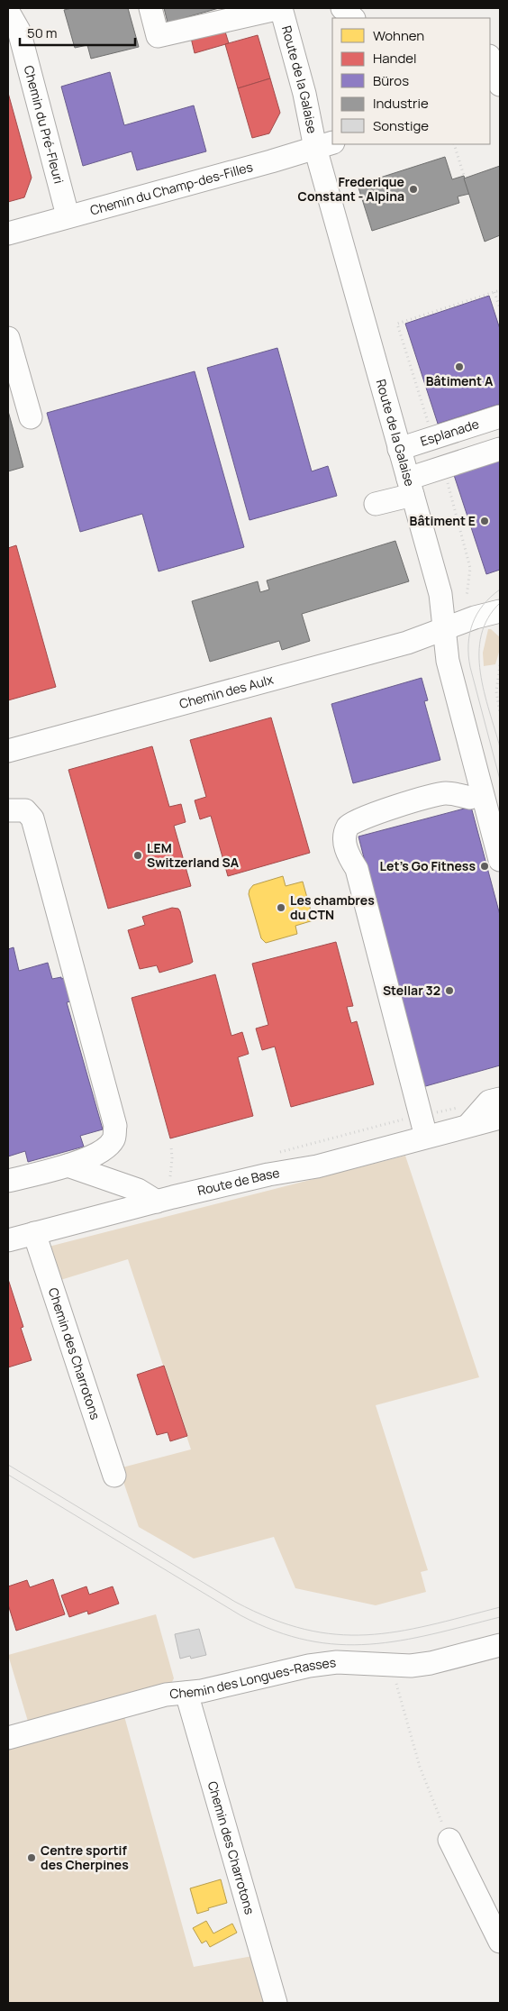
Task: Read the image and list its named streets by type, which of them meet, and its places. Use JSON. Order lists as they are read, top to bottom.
{
  "streets": {
    "street": [
      "Route de la Galaise",
      "Chemin du Pré-Fleuri",
      "Chemin du Champ-des-Filles",
      "Esplanade",
      "Chemin des Aulx",
      "Route de Base",
      "Chemin des Charrotons",
      "Chemin des Longues-Rasses"
    ]
  },
  "crossings": [
    ["Route de la Galaise", "Chemin du Champ-des-Filles"],
    ["Route de la Galaise", "Esplanade"],
    ["Route de la Galaise", "Chemin des Aulx"],
    ["Chemin du Pré-Fleuri", "Chemin du Champ-des-Filles"],
    ["Route de Base", "Chemin des Charrotons"],
    ["Chemin des Charrotons", "Chemin des Longues-Rasses"]
  ],
  "places": [
    "Frederique Constant - Alpina",
    "Bâtiment A",
    "Bâtiment E",
    "LEM Switzerland SA",
    "Let's Go Fitness",
    "Les chambres du CTN",
    "Stellar 32",
    "Centre sportif des Cherpines"
  ],
  "legend": [
    "Wohnen",
    "Handel",
    "Büros",
    "Industrie",
    "Sonstige"
  ],
  "scale_bar": "50 m"
}
